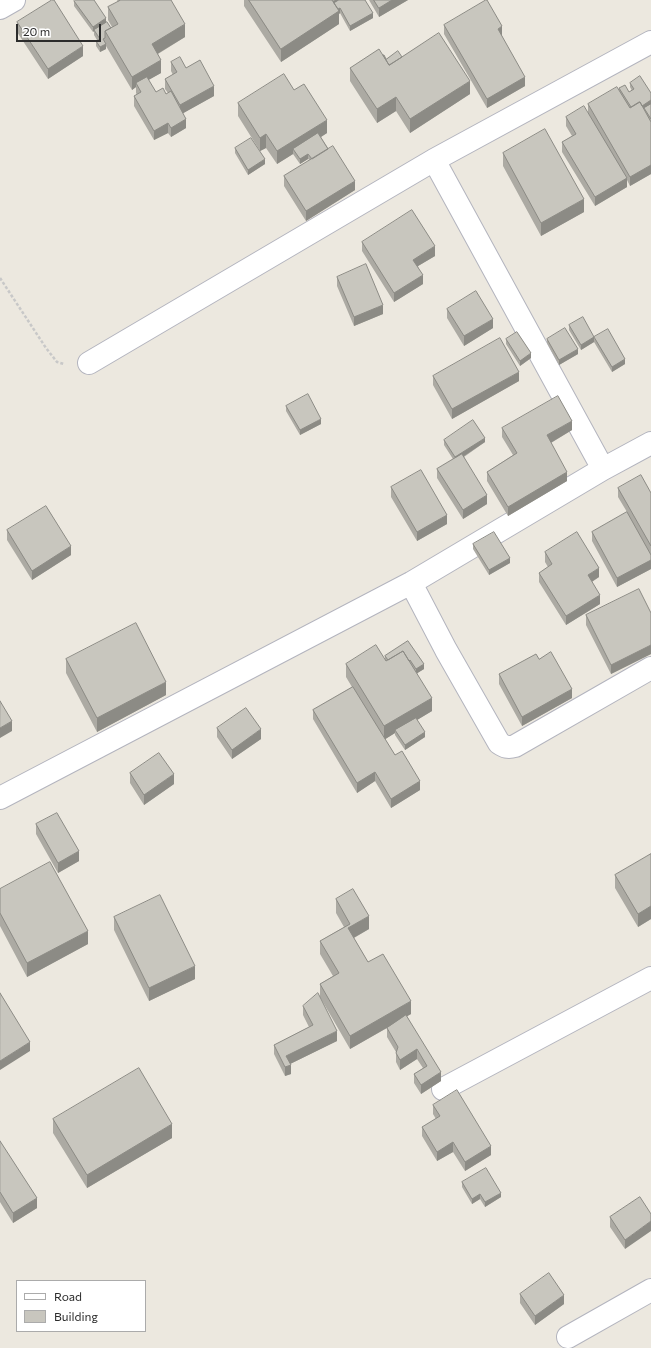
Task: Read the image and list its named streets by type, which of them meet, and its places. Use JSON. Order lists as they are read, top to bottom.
{
  "legend": ["Road", "Building"],
  "scale_bar": "20 m"
}
